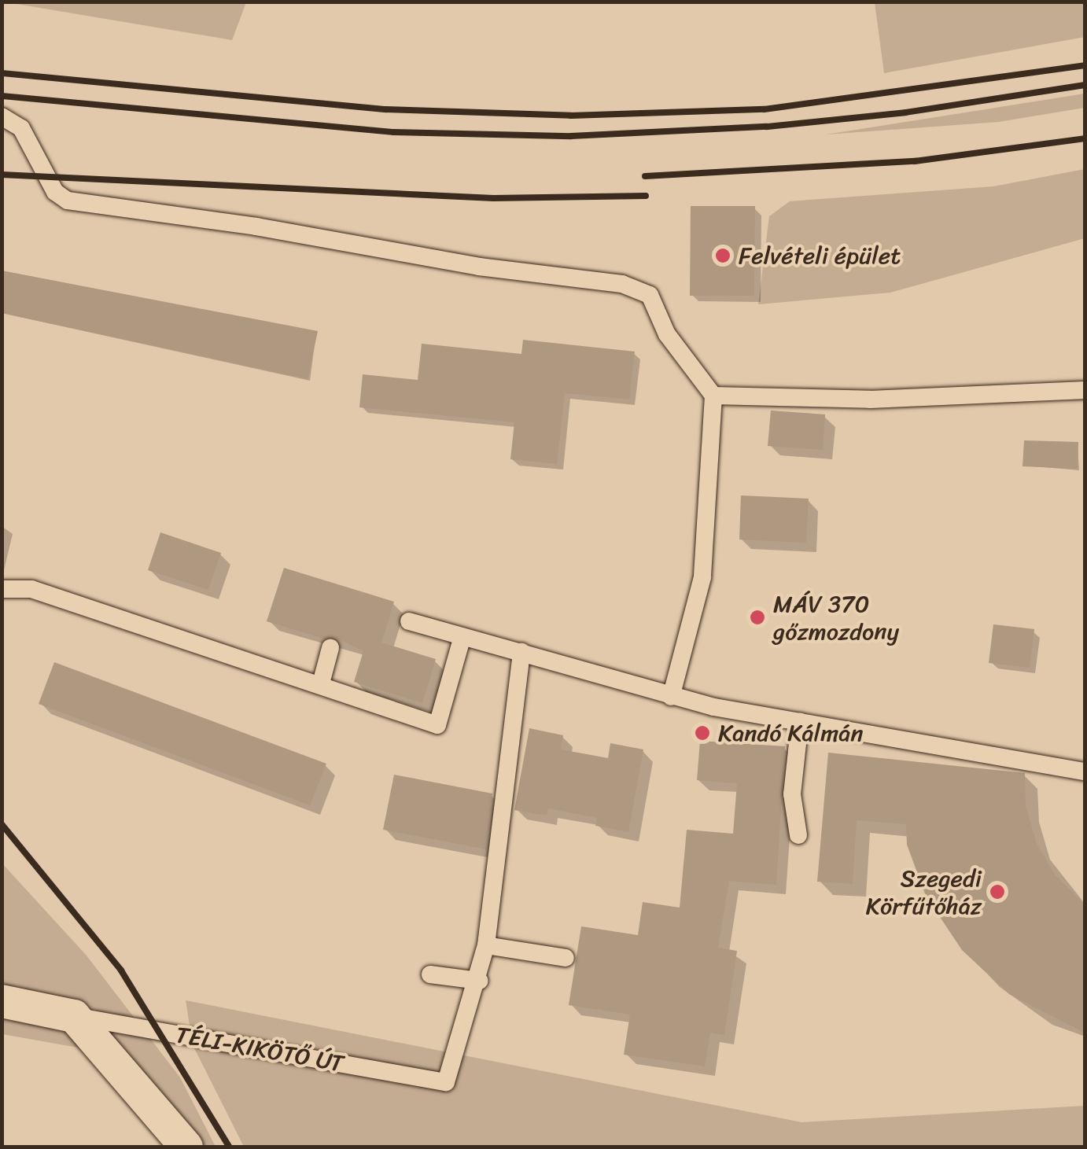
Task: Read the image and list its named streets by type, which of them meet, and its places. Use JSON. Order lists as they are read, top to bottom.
{
  "streets": {
    "street": ["TÉLI-KIKÖTŐ ÚT"]
  },
  "places": [
    "Felvételi épület",
    "MÁV 370 gőzmozdony",
    "Kandó Kálmán",
    "Szegedi Körfűtőház"
  ]
}
